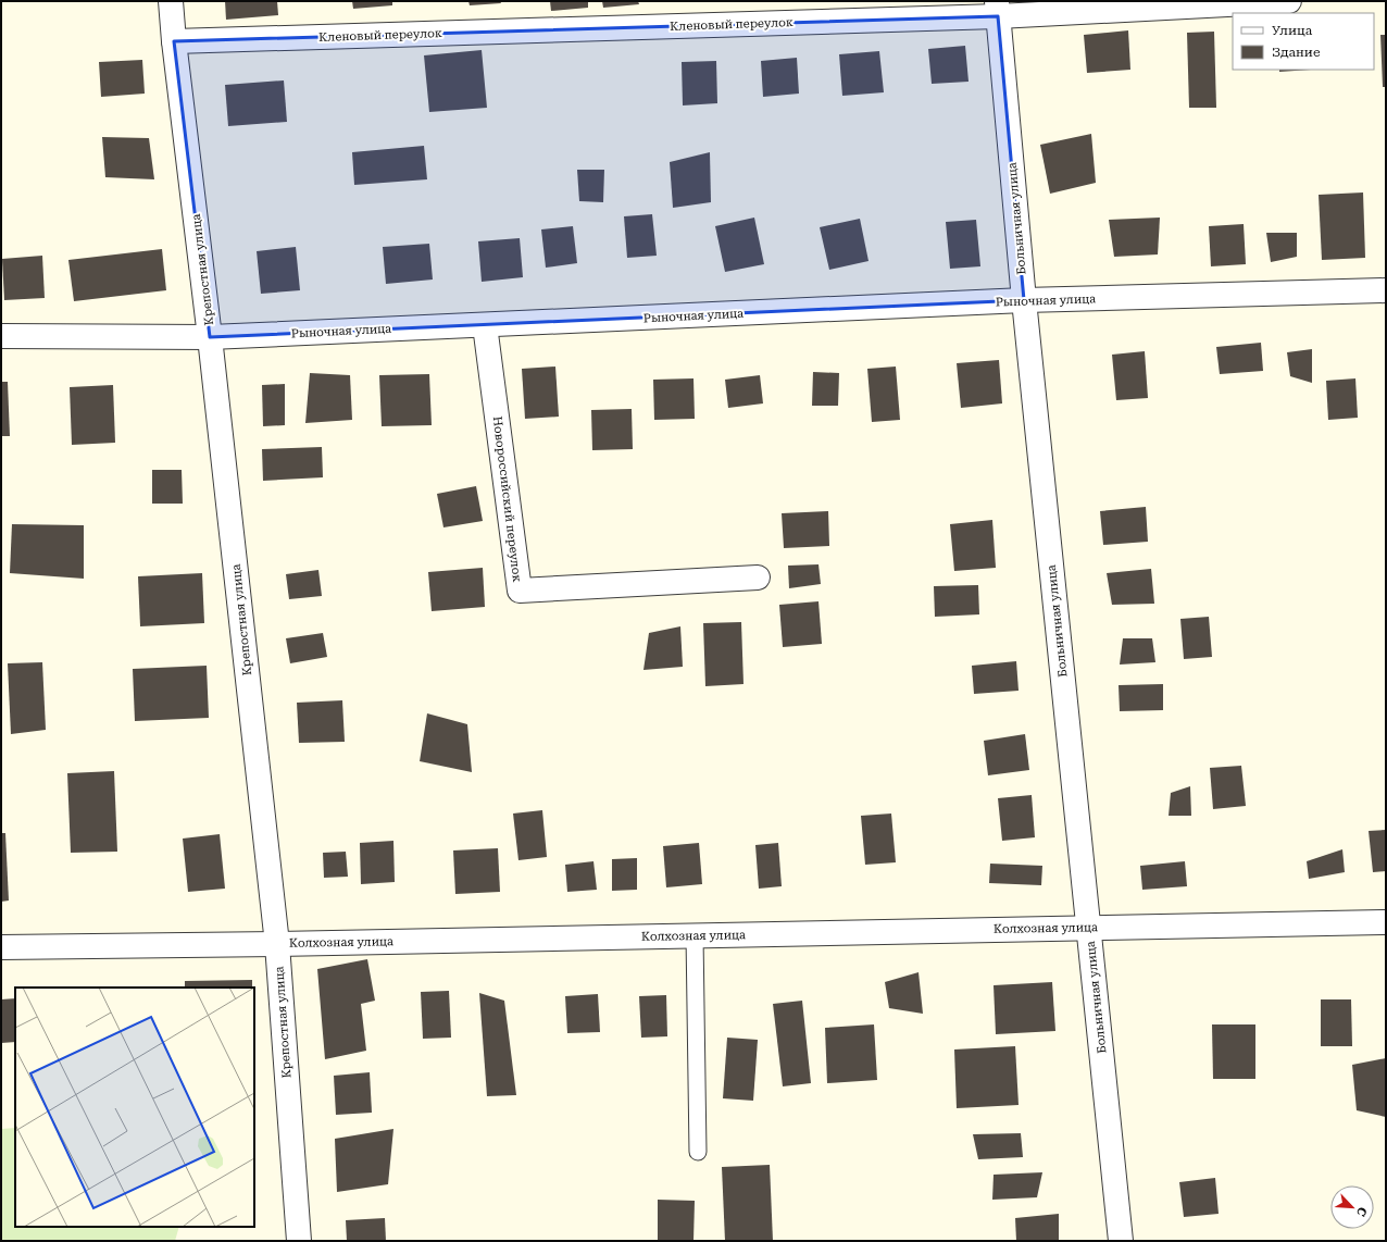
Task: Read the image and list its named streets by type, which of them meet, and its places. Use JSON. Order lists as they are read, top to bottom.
{
  "streets": {
    "street": [
      "Кленовый переулок",
      "Больничная улица",
      "Крепостная улица",
      "Рыночная улица",
      "Новороссийский переулок",
      "Колхозная улица"
    ]
  },
  "crossings": [
    ["Кленовый переулок", "Больничная улица"],
    ["Кленовый переулок", "Крепостная улица"],
    ["Больничная улица", "Рыночная улица"],
    ["Больничная улица", "Колхозная улица"],
    ["Крепостная улица", "Рыночная улица"],
    ["Крепостная улица", "Колхозная улица"],
    ["Рыночная улица", "Новороссийский переулок"]
  ],
  "legend": ["Улица", "Здание"],
  "north": "bottom right"
}
